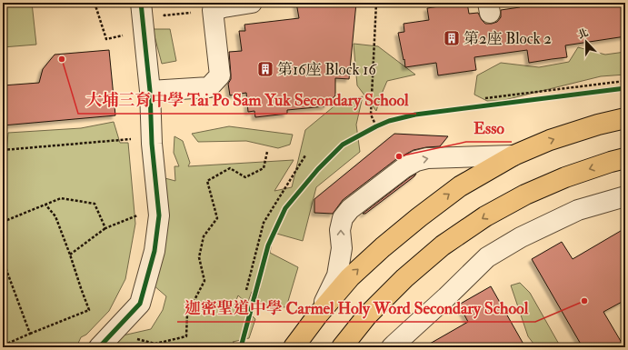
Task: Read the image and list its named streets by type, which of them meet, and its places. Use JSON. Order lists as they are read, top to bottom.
{
  "places": {
    "building": ["第2座 Block 2", "第16座 Block 16"],
    "other": ["大埔三育中學 Tai Po Sam Yuk Secondary School", "Esso", "迦密聖道中學 Carmel Holy Word Secondary School"]
  },
  "north": "top"
}
